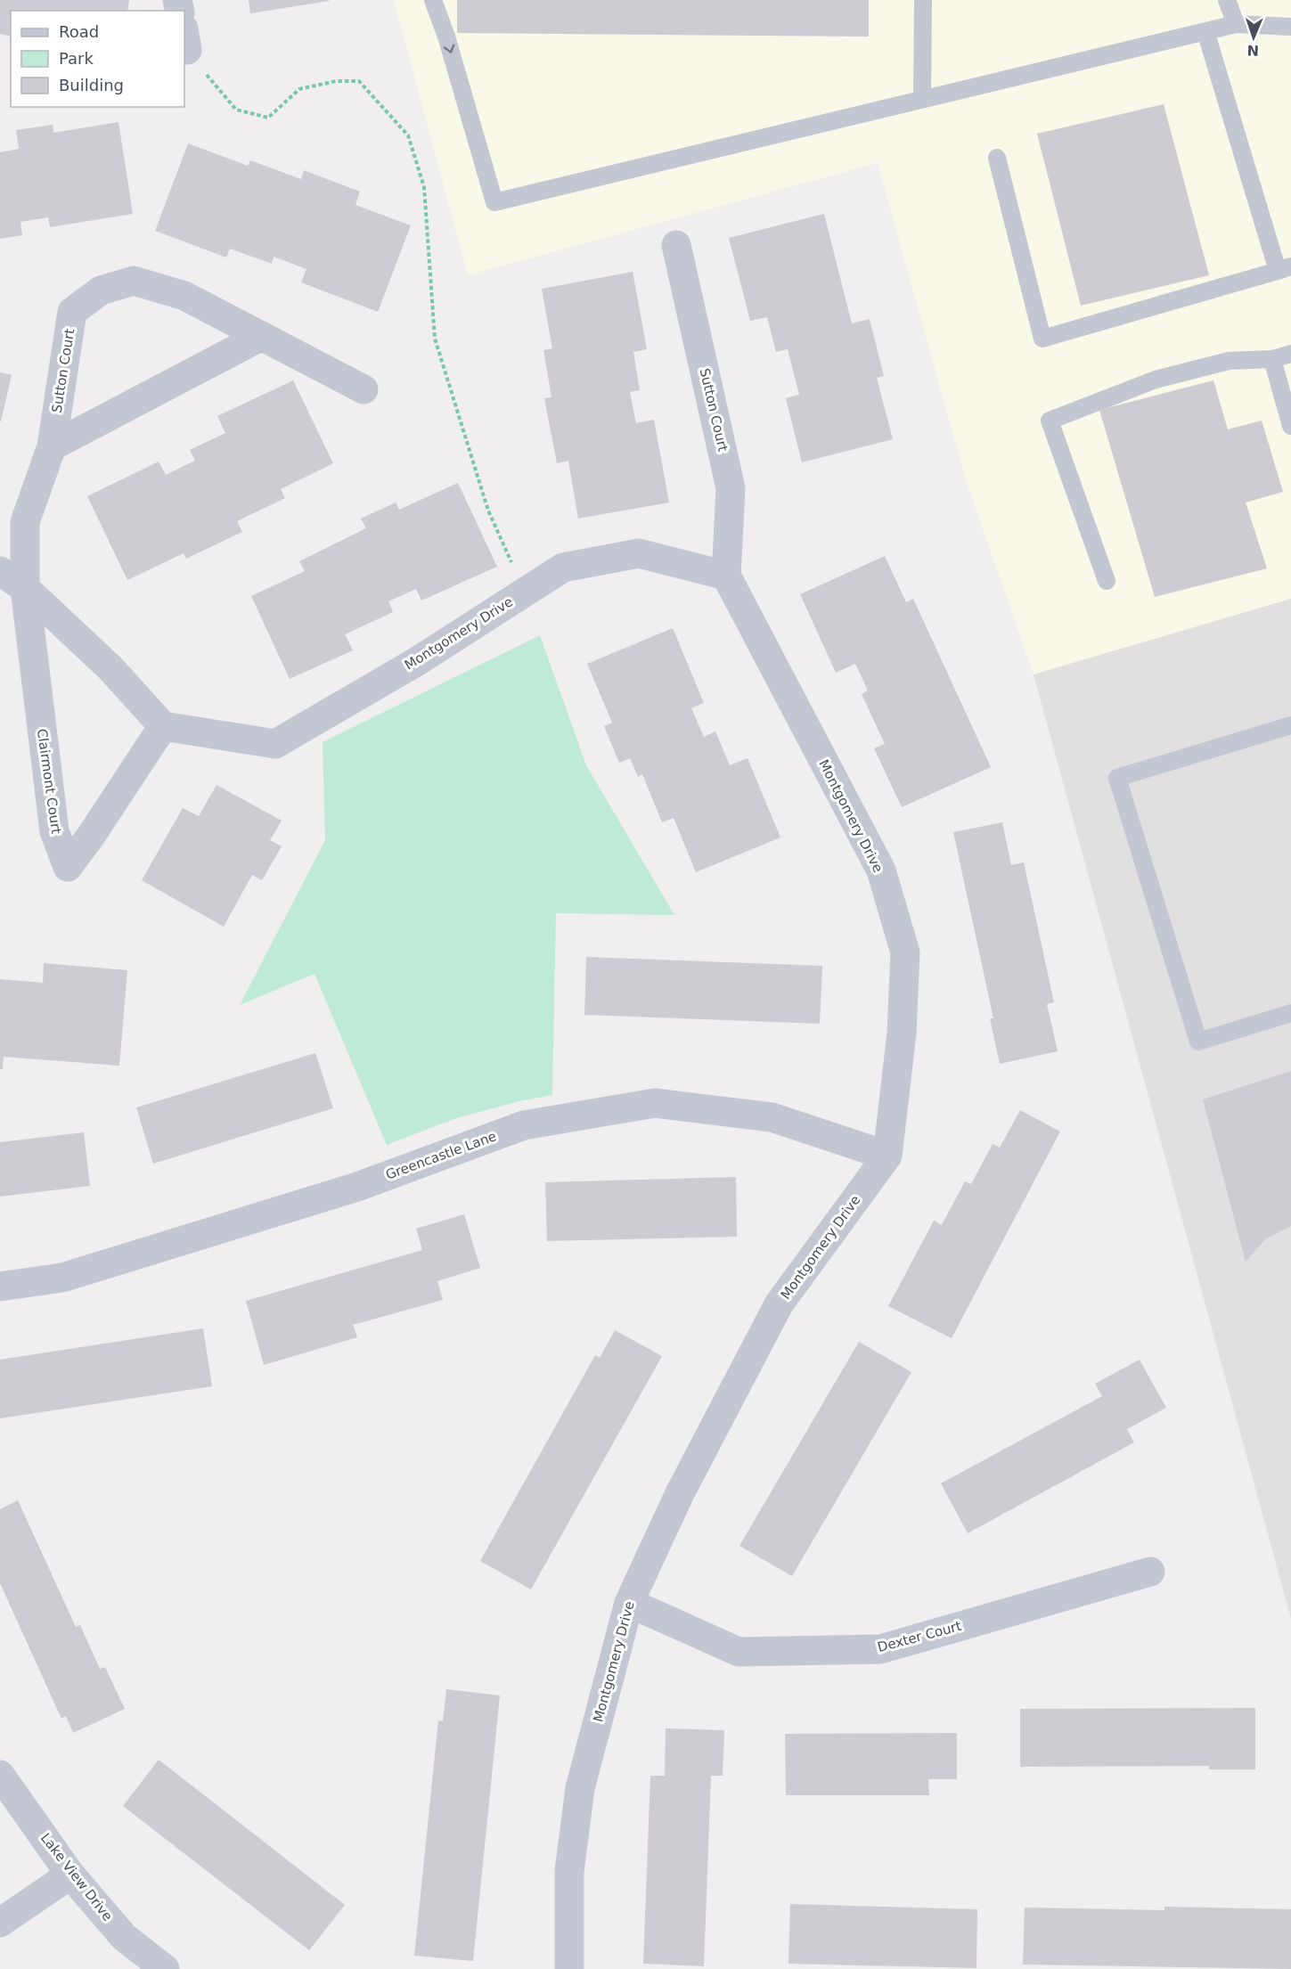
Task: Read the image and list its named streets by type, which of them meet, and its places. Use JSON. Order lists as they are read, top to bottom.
{
  "streets": {
    "street": [
      "Sutton Court",
      "Montgomery Drive",
      "Clairmont Court",
      "Greencastle Lane",
      "Dexter Court",
      "Lake View Drive"
    ]
  },
  "crossings": [
    ["Sutton Court", "Montgomery Drive"],
    ["Sutton Court", "Clairmont Court"],
    ["Montgomery Drive", "Clairmont Court"],
    ["Montgomery Drive", "Greencastle Lane"],
    ["Montgomery Drive", "Dexter Court"]
  ],
  "legend": ["Road", "Park", "Building"],
  "north": "bottom"
}
